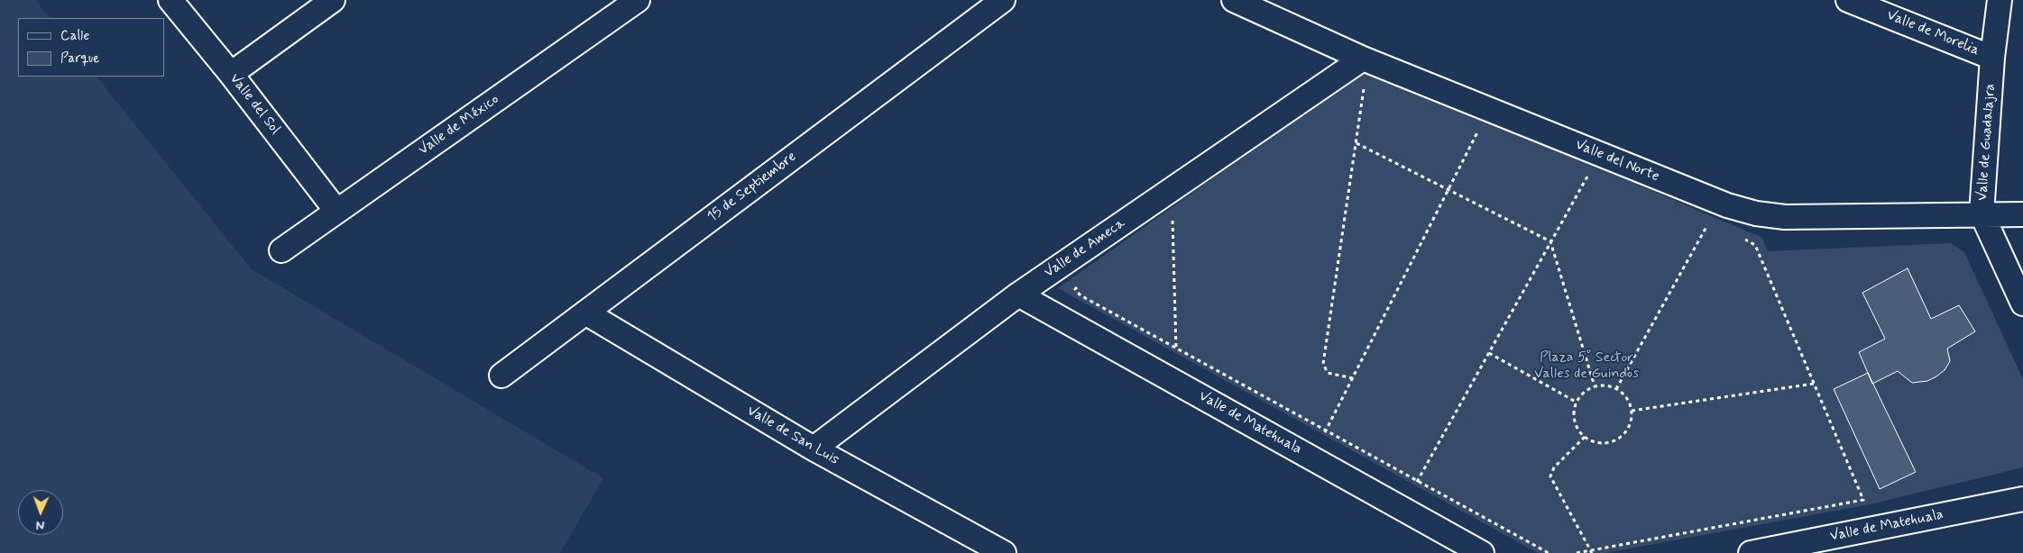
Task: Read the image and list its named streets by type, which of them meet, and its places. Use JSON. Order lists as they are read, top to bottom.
{
  "streets": {
    "street": [
      "Valle de Morelia",
      "Valle del Sol",
      "Valle de México",
      "Valle de Guadalajra",
      "Valle del Norte",
      "15 de Septiembre",
      "Valle de Ameca",
      "Valle de Matehuala",
      "Valle de San Luis"
    ]
  },
  "crossings": [
    ["Valle de Morelia", "Valle de Guadalajra"],
    ["Valle del Sol", "Valle de México"],
    ["Valle de Guadalajra", "Valle del Norte"],
    ["Valle del Norte", "Valle de Ameca"],
    ["15 de Septiembre", "Valle de San Luis"],
    ["Valle de Ameca", "Valle de Matehuala"],
    ["Valle de Ameca", "Valle de San Luis"]
  ],
  "parks": ["Plaza 5° Sector Valles de Guindos"],
  "legend": ["Calle", "Parque"],
  "north": "bottom"
}
